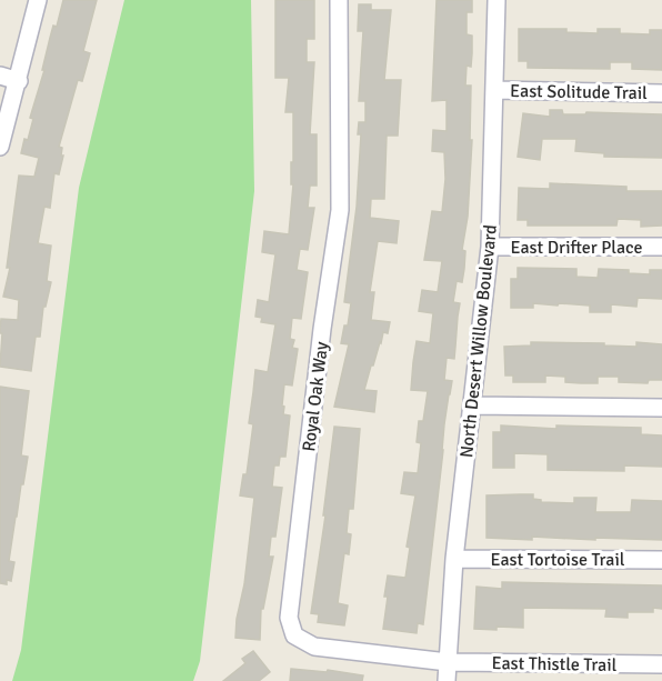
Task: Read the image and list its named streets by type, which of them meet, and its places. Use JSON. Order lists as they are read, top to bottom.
{
  "streets": {
    "street": [
      "East Solitude Trail",
      "East Drifter Place",
      "North Desert Willow Boulevard",
      "Royal Oak Way",
      "East Tortoise Trail",
      "East Thistle Trail"
    ]
  },
  "crossings": [
    ["East Solitude Trail", "North Desert Willow Boulevard"],
    ["East Drifter Place", "North Desert Willow Boulevard"],
    ["North Desert Willow Boulevard", "Royal Oak Way"],
    ["North Desert Willow Boulevard", "East Tortoise Trail"],
    ["North Desert Willow Boulevard", "East Thistle Trail"],
    ["Royal Oak Way", "East Thistle Trail"]
  ]
}
